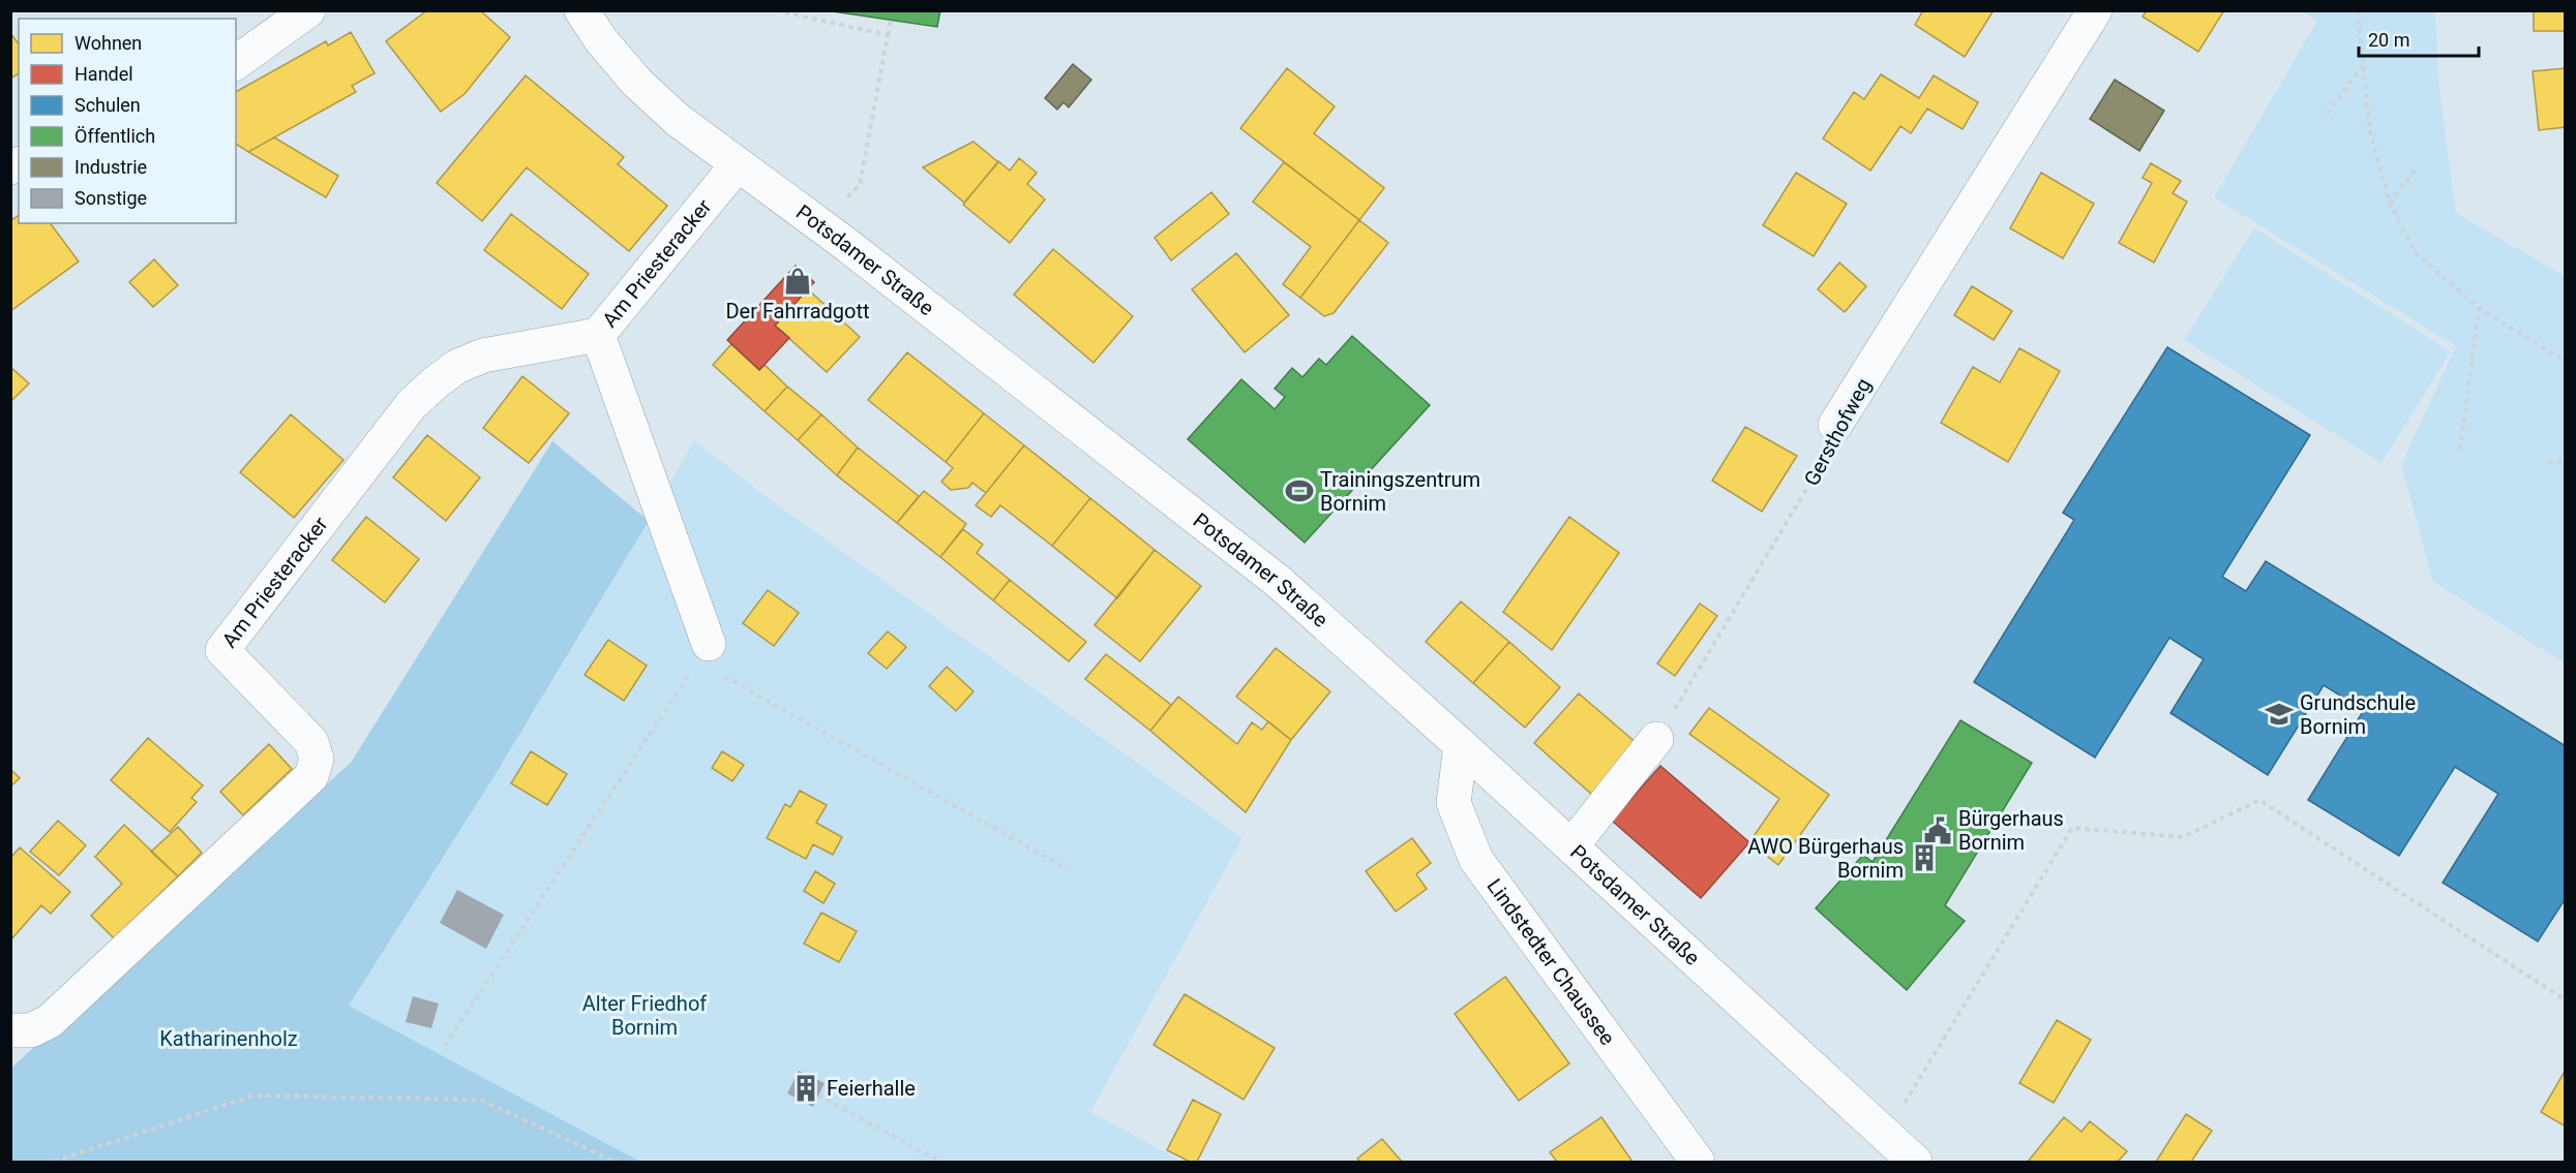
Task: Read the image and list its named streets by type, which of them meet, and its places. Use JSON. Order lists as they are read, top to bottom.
{
  "streets": {
    "main road": [
      "Potsdamer Straße",
      "Am Priesteracker",
      "Gersthofweg",
      "Lindstedter Chaussee"
    ]
  },
  "crossings": [
    ["Potsdamer Straße", "Am Priesteracker"],
    ["Potsdamer Straße", "Lindstedter Chaussee"]
  ],
  "parks": ["Alter Friedhof Bornim", "Katharinenholz"],
  "places": {
    "shop": ["Der Fahrradgott"],
    "sports": ["Trainingszentrum Bornim"],
    "school or university": ["Grundschule Bornim"],
    "public building": ["Bürgerhaus Bornim"],
    "building": ["AWO Bürgerhaus Bornim", "Feierhalle"]
  },
  "legend": [
    "Wohnen",
    "Handel",
    "Schulen",
    "Öffentlich",
    "Industrie",
    "Sonstige"
  ],
  "scale_bar": "20 m"
}
